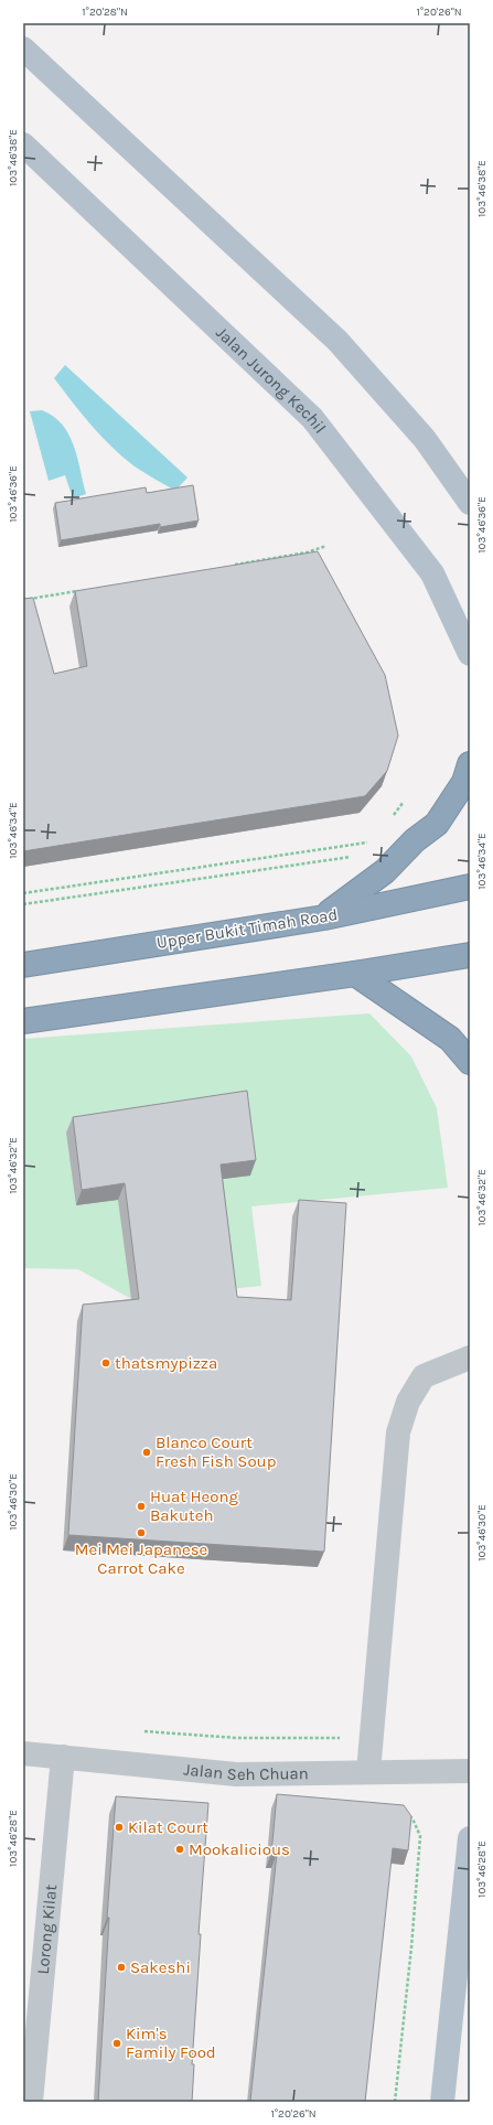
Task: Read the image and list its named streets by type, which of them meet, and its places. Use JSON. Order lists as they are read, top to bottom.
{
  "streets": {
    "highway": ["Upper Bukit Timah Road"],
    "main road": ["Jalan Jurong Kechil"],
    "street": ["Jalan Seh Chuan", "Lorong Kilat"]
  },
  "crossings": [
    ["Jalan Seh Chuan", "Lorong Kilat"]
  ],
  "places": [
    "thatsmypizza",
    "Blanco Court Fresh Fish Soup",
    "Huat Heong Bakuteh",
    "Mei Mei Japanese Carrot Cake",
    "Kilat Court",
    "Mookalicious",
    "Sakeshi",
    "Kim's Family Food"
  ],
  "coordinates": [
    "1°20'28\"N",
    "1°20'26\"N",
    "103°46'38\"E",
    "103°46'36\"E",
    "103°46'34\"E",
    "103°46'32\"E",
    "103°46'30\"E",
    "103°46'28\"E"
  ]
}
